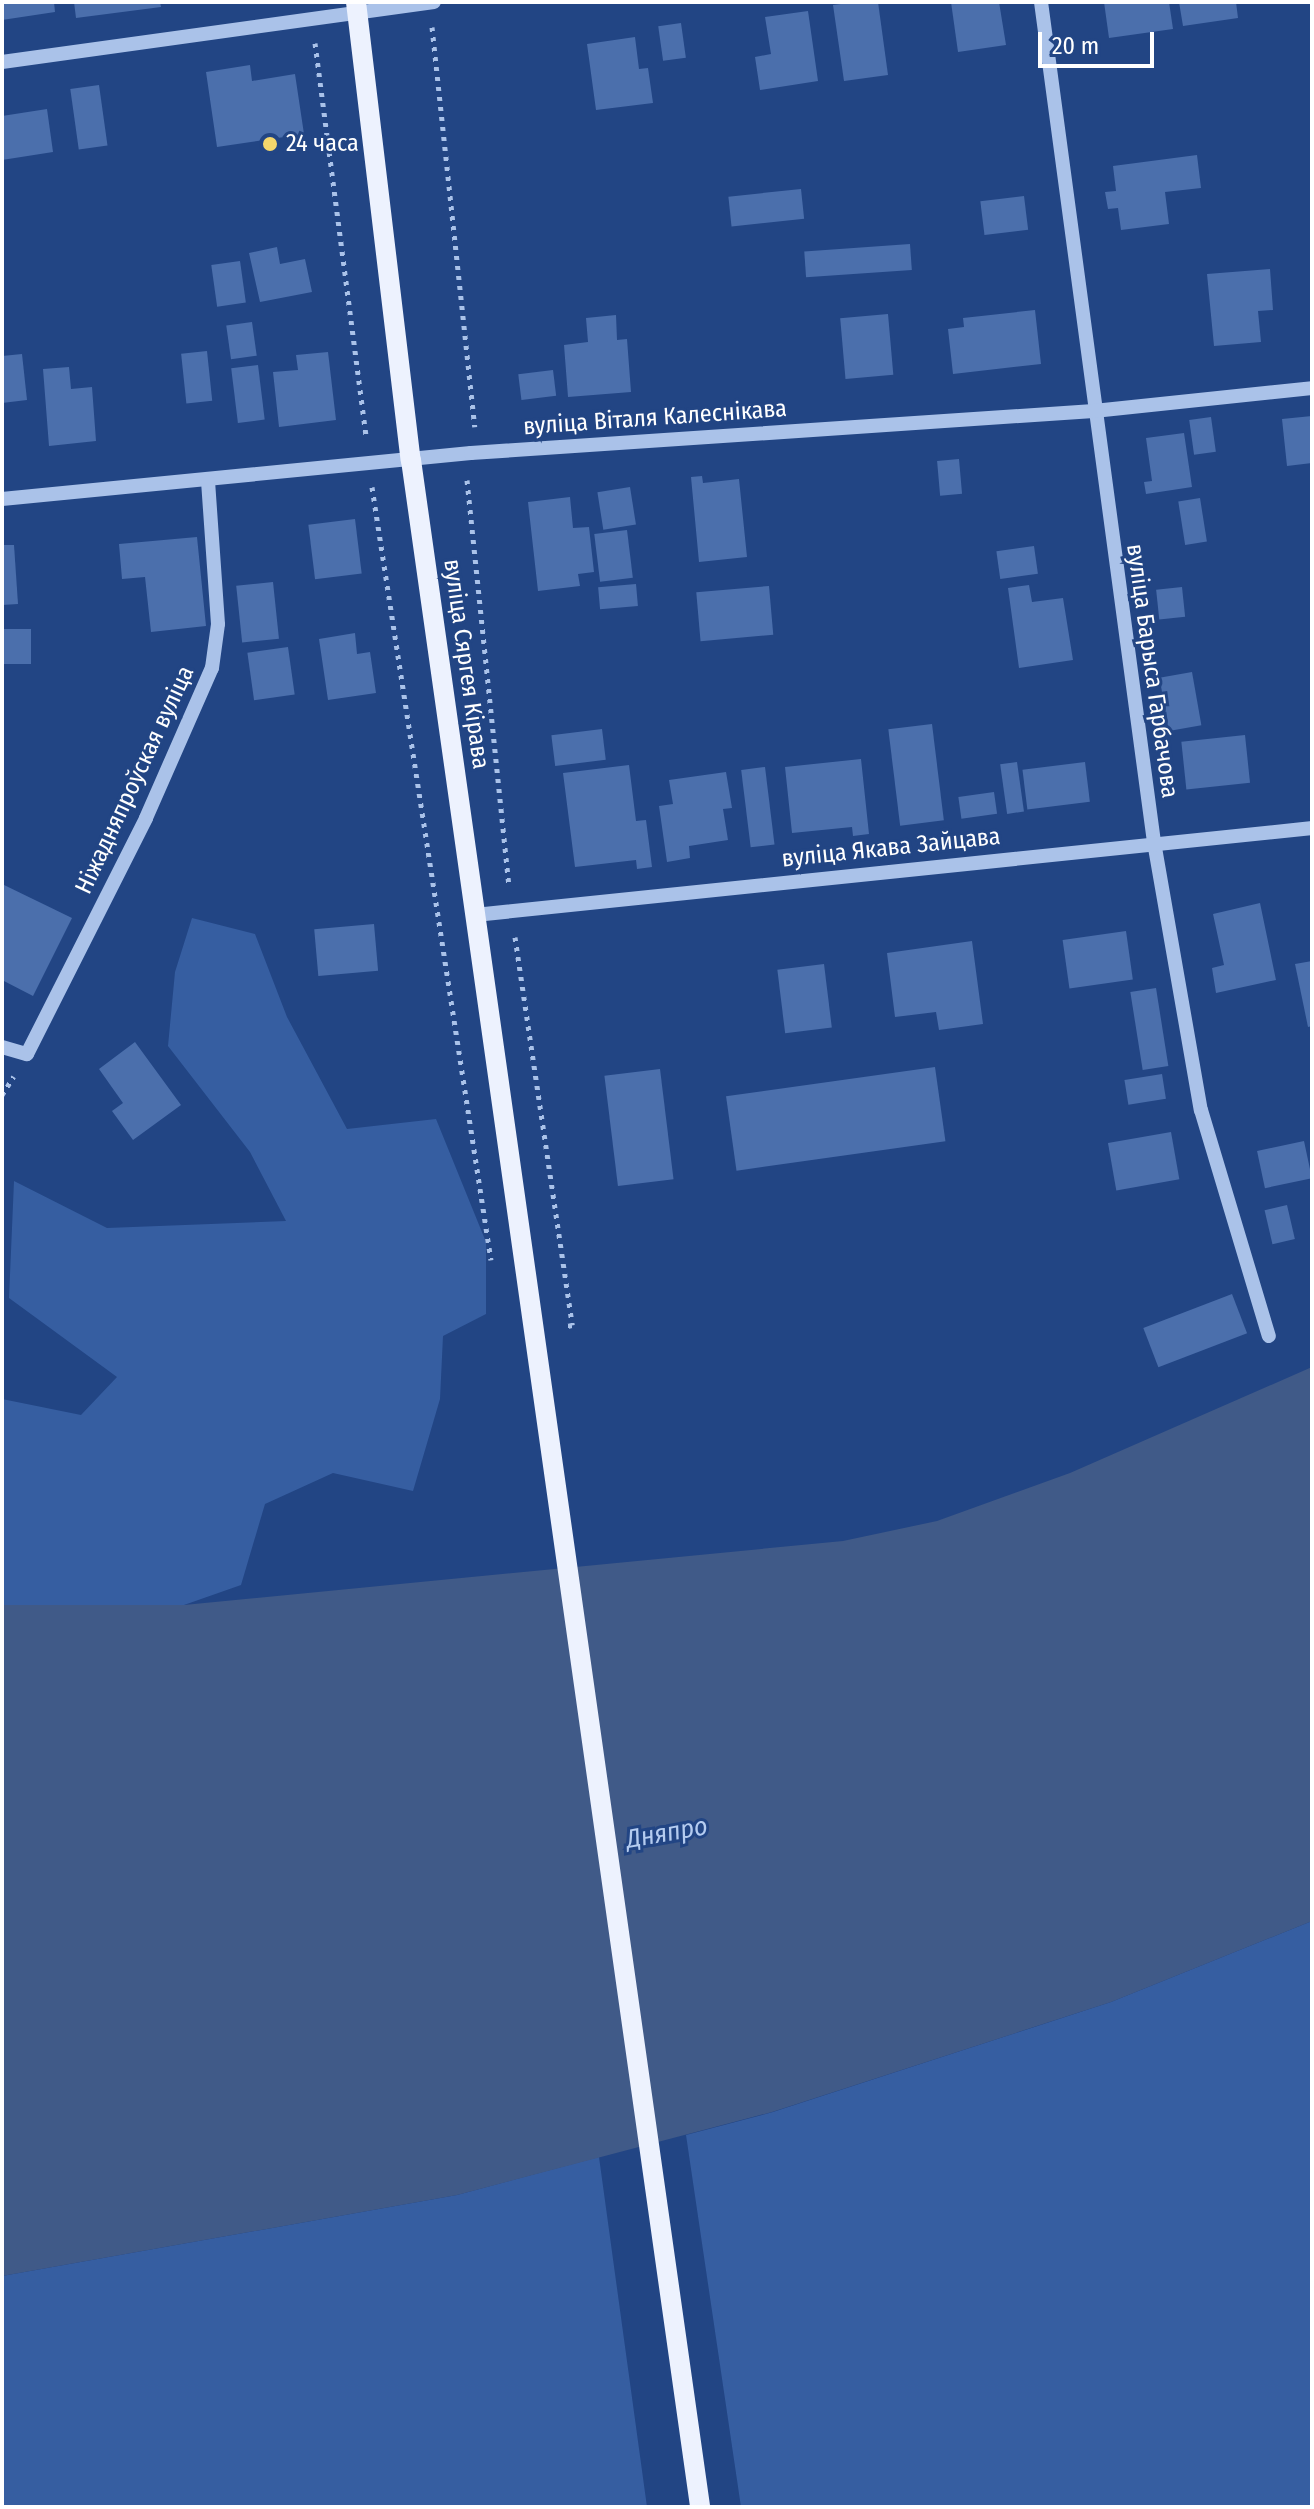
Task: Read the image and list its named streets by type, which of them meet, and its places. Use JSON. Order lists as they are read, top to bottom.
{
  "streets": {
    "main road": ["вуліца Сяргея Кірава"],
    "street": [
      "вуліца Віталя Калеснікава",
      "вуліца Барыса Гарбачова",
      "Ніжадняпроўская вуліца",
      "вуліца Якава Зайцава"
    ]
  },
  "crossings": [
    ["вуліца Віталя Калеснікава", "вуліца Сяргея Кірава"],
    ["вуліца Віталя Калеснікава", "вуліца Барыса Гарбачова"],
    ["вуліца Віталя Калеснікава", "Ніжадняпроўская вуліца"],
    ["вуліца Сяргея Кірава", "вуліца Якава Зайцава"],
    ["вуліца Барыса Гарбачова", "вуліца Якава Зайцава"]
  ],
  "water": ["Дняпро"],
  "places": ["24 часа"],
  "scale_bar": "20 m"
}
